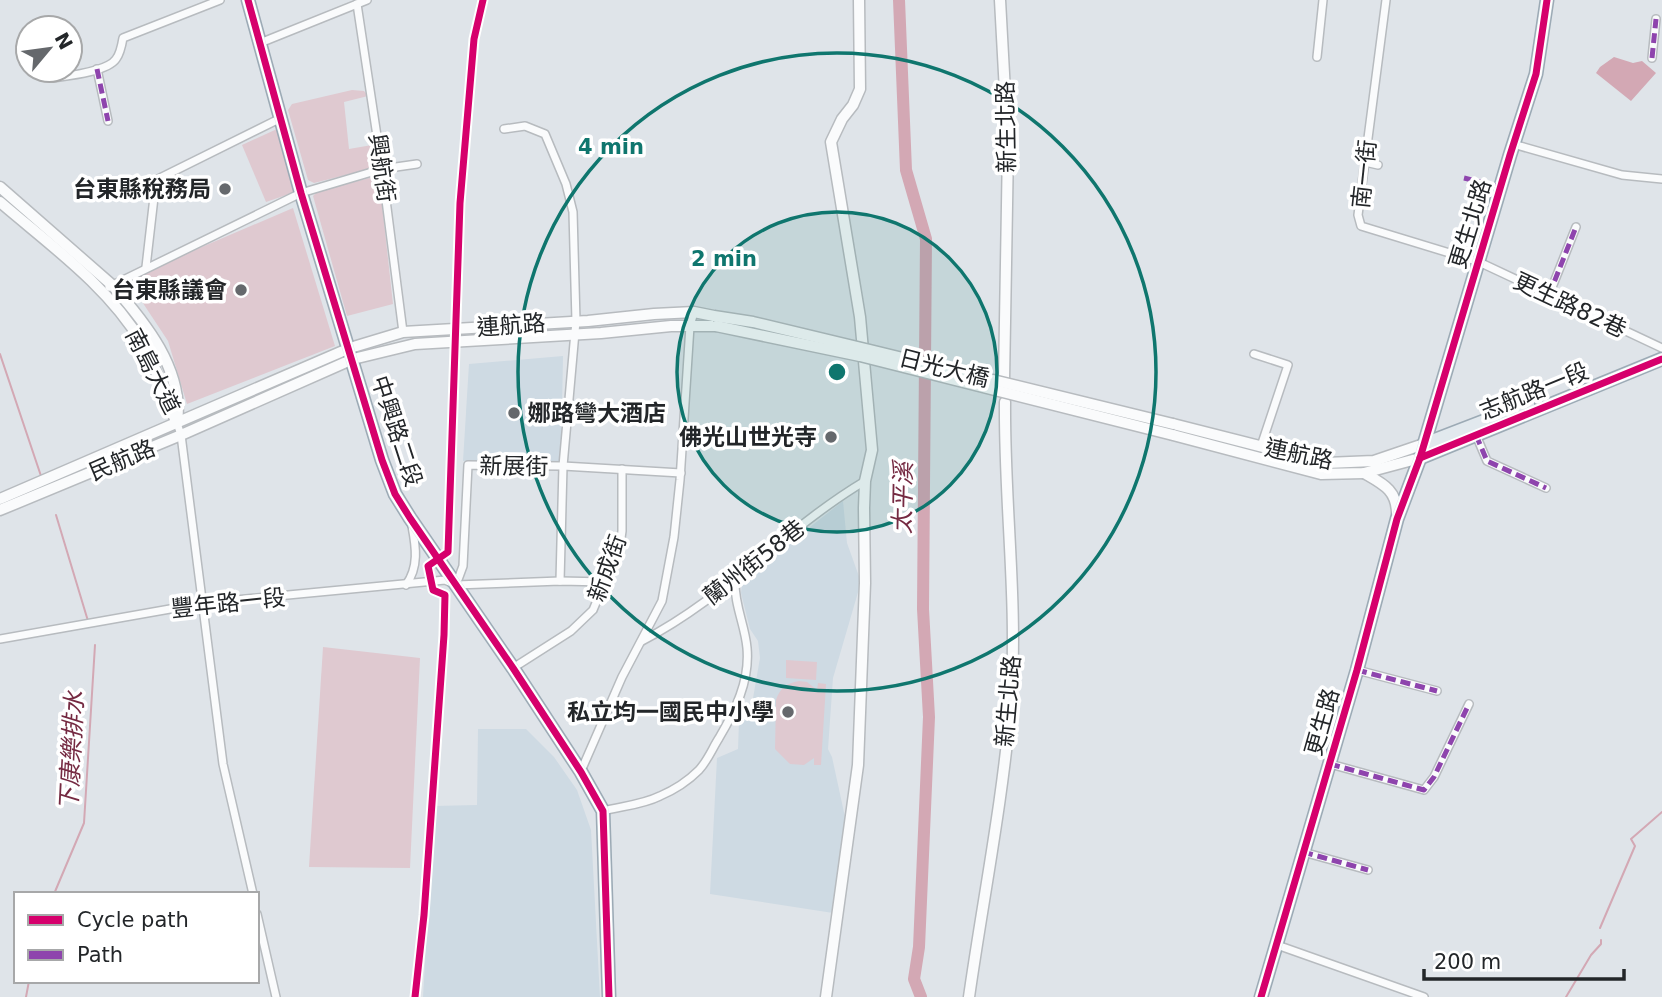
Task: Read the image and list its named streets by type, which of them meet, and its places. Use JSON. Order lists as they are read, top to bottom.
{
  "streets": {
    "main road": [
      "更生北路",
      "志航路一段",
      "中興路二段",
      "更生路"
    ],
    "street": [
      "新生北路",
      "興航街",
      "南一街",
      "更生路82巷",
      "連航路",
      "日光大橋",
      "南島大道",
      "民航路",
      "新展街",
      "蘭州街58巷",
      "新成街",
      "豐年路一段"
    ]
  },
  "crossings": [
    ["興航街", "連航路"],
    ["南一街", "更生北路"],
    ["南一街", "更生路82巷"],
    ["更生北路", "更生路82巷"],
    ["更生北路", "連航路"],
    ["更生北路", "志航路一段"],
    ["更生北路", "更生路"],
    ["更生路82巷", "志航路一段"],
    ["連航路", "日光大橋"],
    ["連航路", "志航路一段"],
    ["連航路", "中興路二段"],
    ["連航路", "民航路"],
    ["連航路", "更生路"],
    ["南島大道", "民航路"],
    ["志航路一段", "更生路"],
    ["中興路二段", "新展街"],
    ["中興路二段", "新成街"],
    ["中興路二段", "豐年路一段"],
    ["新展街", "新成街"],
    ["新展街", "豐年路一段"],
    ["新成街", "豐年路一段"]
  ],
  "water": ["太平溪", "下康樂排水"],
  "places": [
    "台東縣稅務局",
    "台東縣議會",
    "娜路彎大酒店",
    "佛光山世光寺",
    "私立均一國民中小學"
  ],
  "legend": ["Cycle path", "Path"],
  "scale_bar": "200 m",
  "north": "top right",
  "rings": ["4 min", "2 min"]
}
